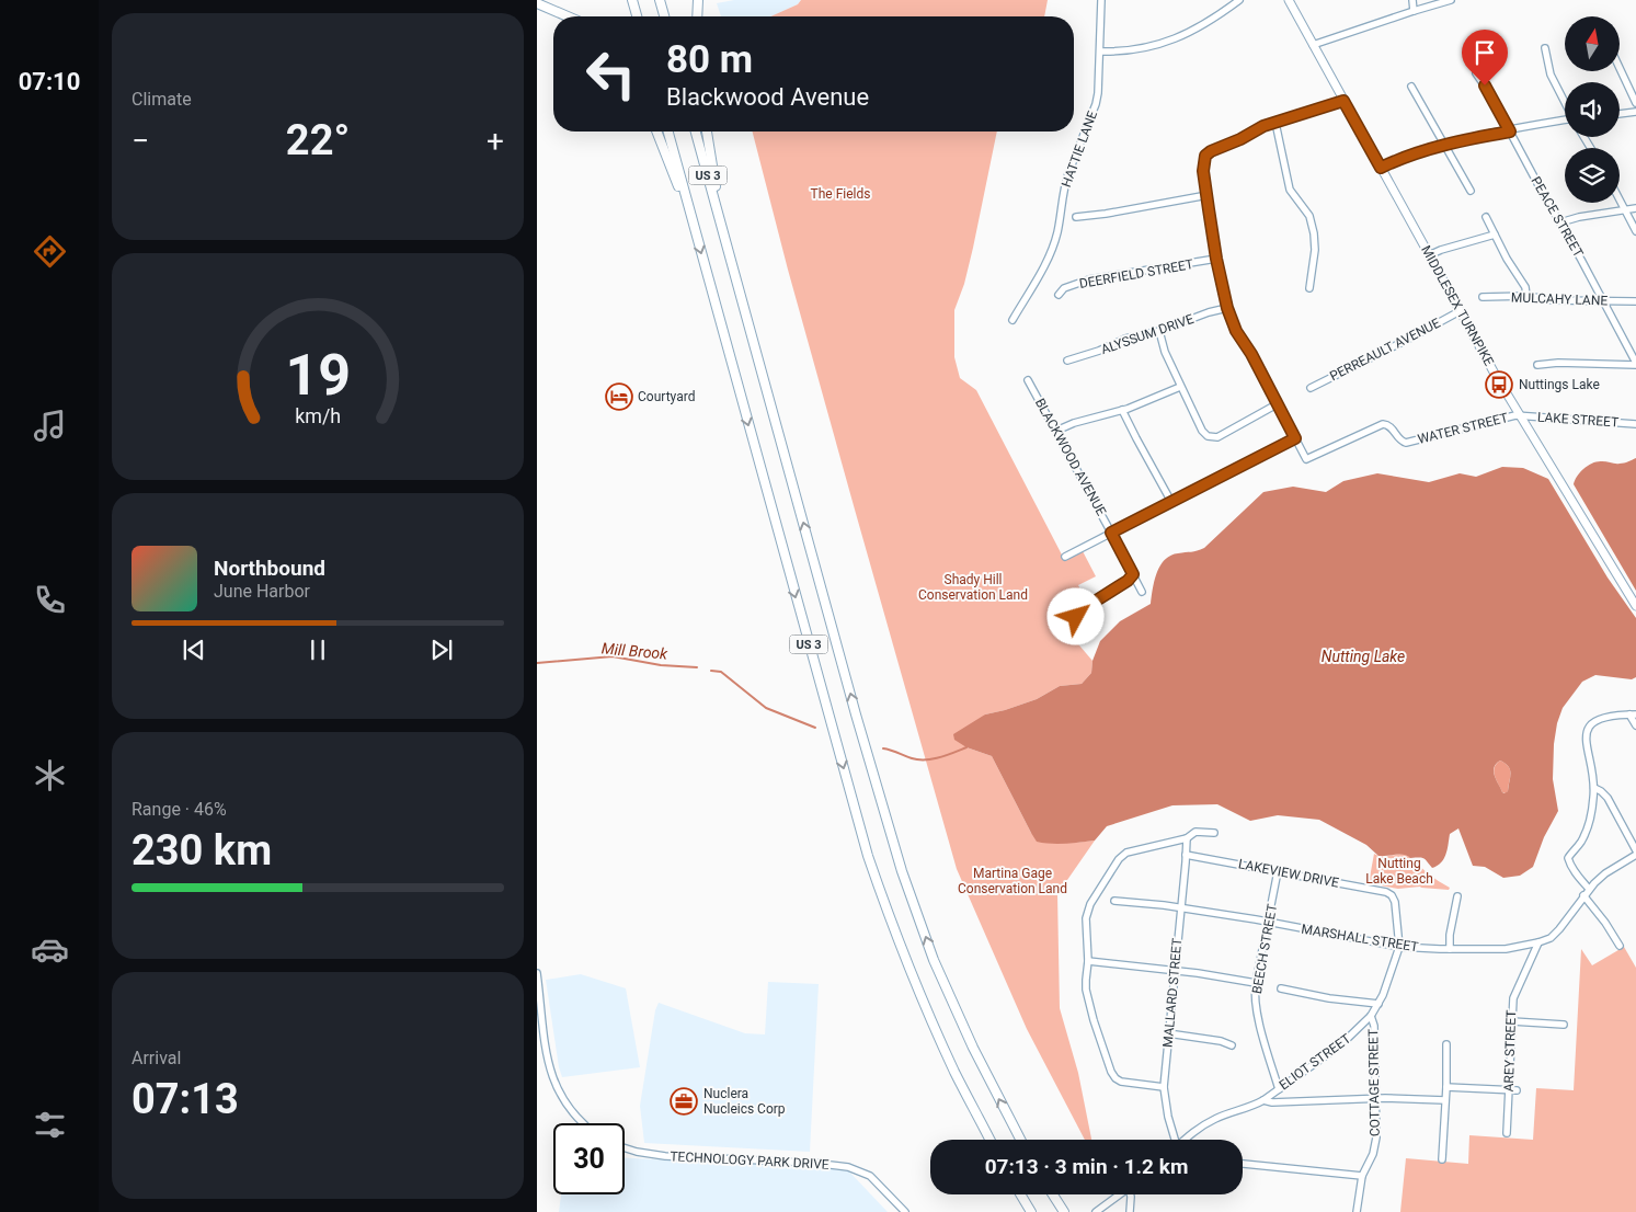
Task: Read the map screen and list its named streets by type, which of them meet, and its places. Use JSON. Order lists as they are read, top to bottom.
{
  "streets": {
    "highway": ["US 3"],
    "main road": ["MIDDLESEX TURNPIKE"],
    "street": [
      "HATTIE LANE",
      "PEACE STREET",
      "DEERFIELD STREET",
      "MULCAHY LANE",
      "ALYSSUM DRIVE",
      "PERREAULT AVENUE",
      "LAKE STREET",
      "WATER STREET",
      "BLACKWOOD AVENUE",
      "LAKEVIEW DRIVE",
      "MARSHALL STREET",
      "BEECH STREET",
      "MALLARD STREET",
      "AREY STREET",
      "ELIOT STREET",
      "COTTAGE STREET",
      "TECHNOLOGY PARK DRIVE"
    ]
  },
  "crossings": [
    ["PEACE STREET", "MULCAHY LANE"],
    ["MIDDLESEX TURNPIKE", "PERREAULT AVENUE"],
    ["MIDDLESEX TURNPIKE", "LAKE STREET"],
    ["MIDDLESEX TURNPIKE", "WATER STREET"],
    ["LAKE STREET", "WATER STREET"],
    ["LAKEVIEW DRIVE", "BEECH STREET"],
    ["LAKEVIEW DRIVE", "MALLARD STREET"],
    ["LAKEVIEW DRIVE", "ELIOT STREET"],
    ["MARSHALL STREET", "BEECH STREET"],
    ["MARSHALL STREET", "MALLARD STREET"],
    ["MARSHALL STREET", "AREY STREET"],
    ["MARSHALL STREET", "ELIOT STREET"],
    ["BEECH STREET", "ELIOT STREET"],
    ["ELIOT STREET", "COTTAGE STREET"]
  ],
  "water": ["Mill Brook", "Nutting Lake"],
  "parks": [
    "The Fields",
    "Shady Hill Conservation Land",
    "Nutting Lake Beach",
    "Martina Gage Conservation Land"
  ],
  "places": {
    "bus stop": ["Nuttings Lake"],
    "hotel": ["Courtyard"],
    "office": ["Nuclera Nucleics Corp"]
  },
  "north": "top",
  "page": {
    "tabs": "07:10",
    "tile": [
      "Climate",
      ["Range · 46%", "230 km"],
      ["Arrival", "07:13"]
    ],
    "turn": ["80 m", "Blackwood Avenue"],
    "heat": ["−", "22°", "+"],
    "song": ["Northbound", "June Harbor"],
    "limit": "30",
    "trip": "07:13 · 3 min · 1.2 km",
    "gauge": ["19", "km/h"]
  }
}
